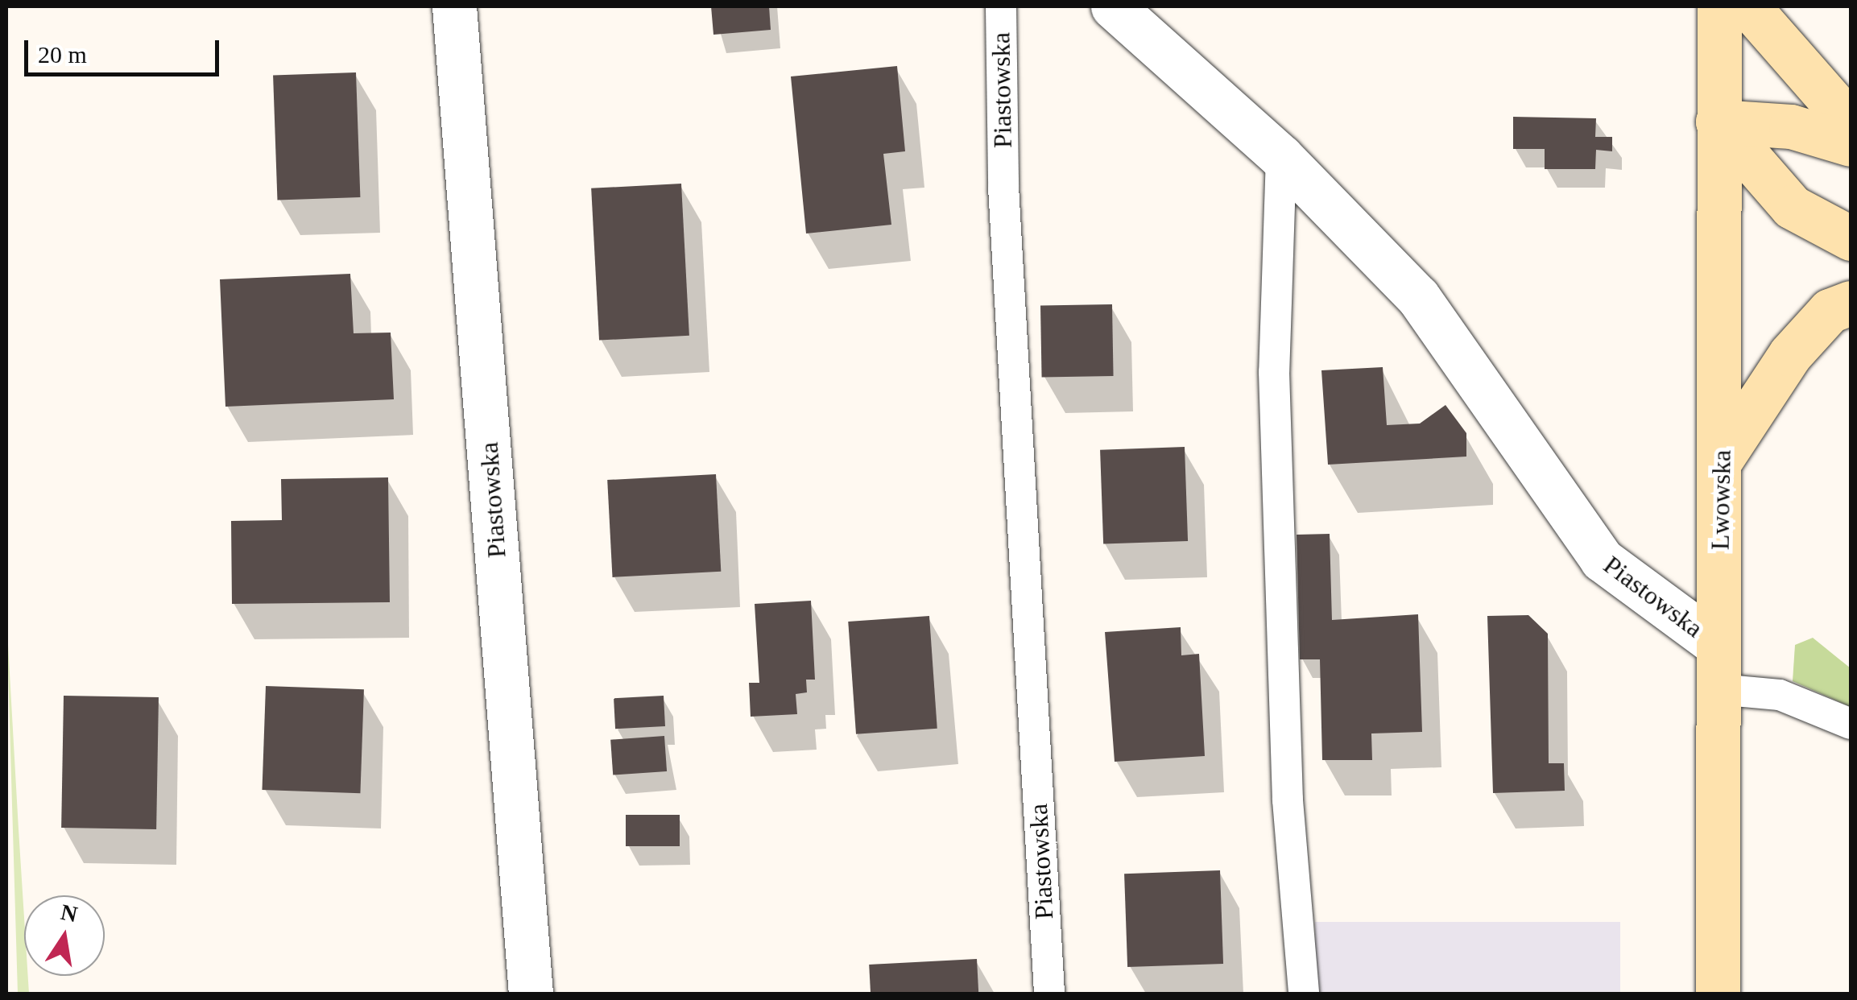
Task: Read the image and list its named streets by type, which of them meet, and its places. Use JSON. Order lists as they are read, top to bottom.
{
  "streets": {
    "main road": ["Lwowska"],
    "street": ["Piastowska"]
  },
  "crossings": [
    ["Piastowska", "Lwowska"]
  ],
  "scale_bar": "20 m",
  "north": "top"
}
